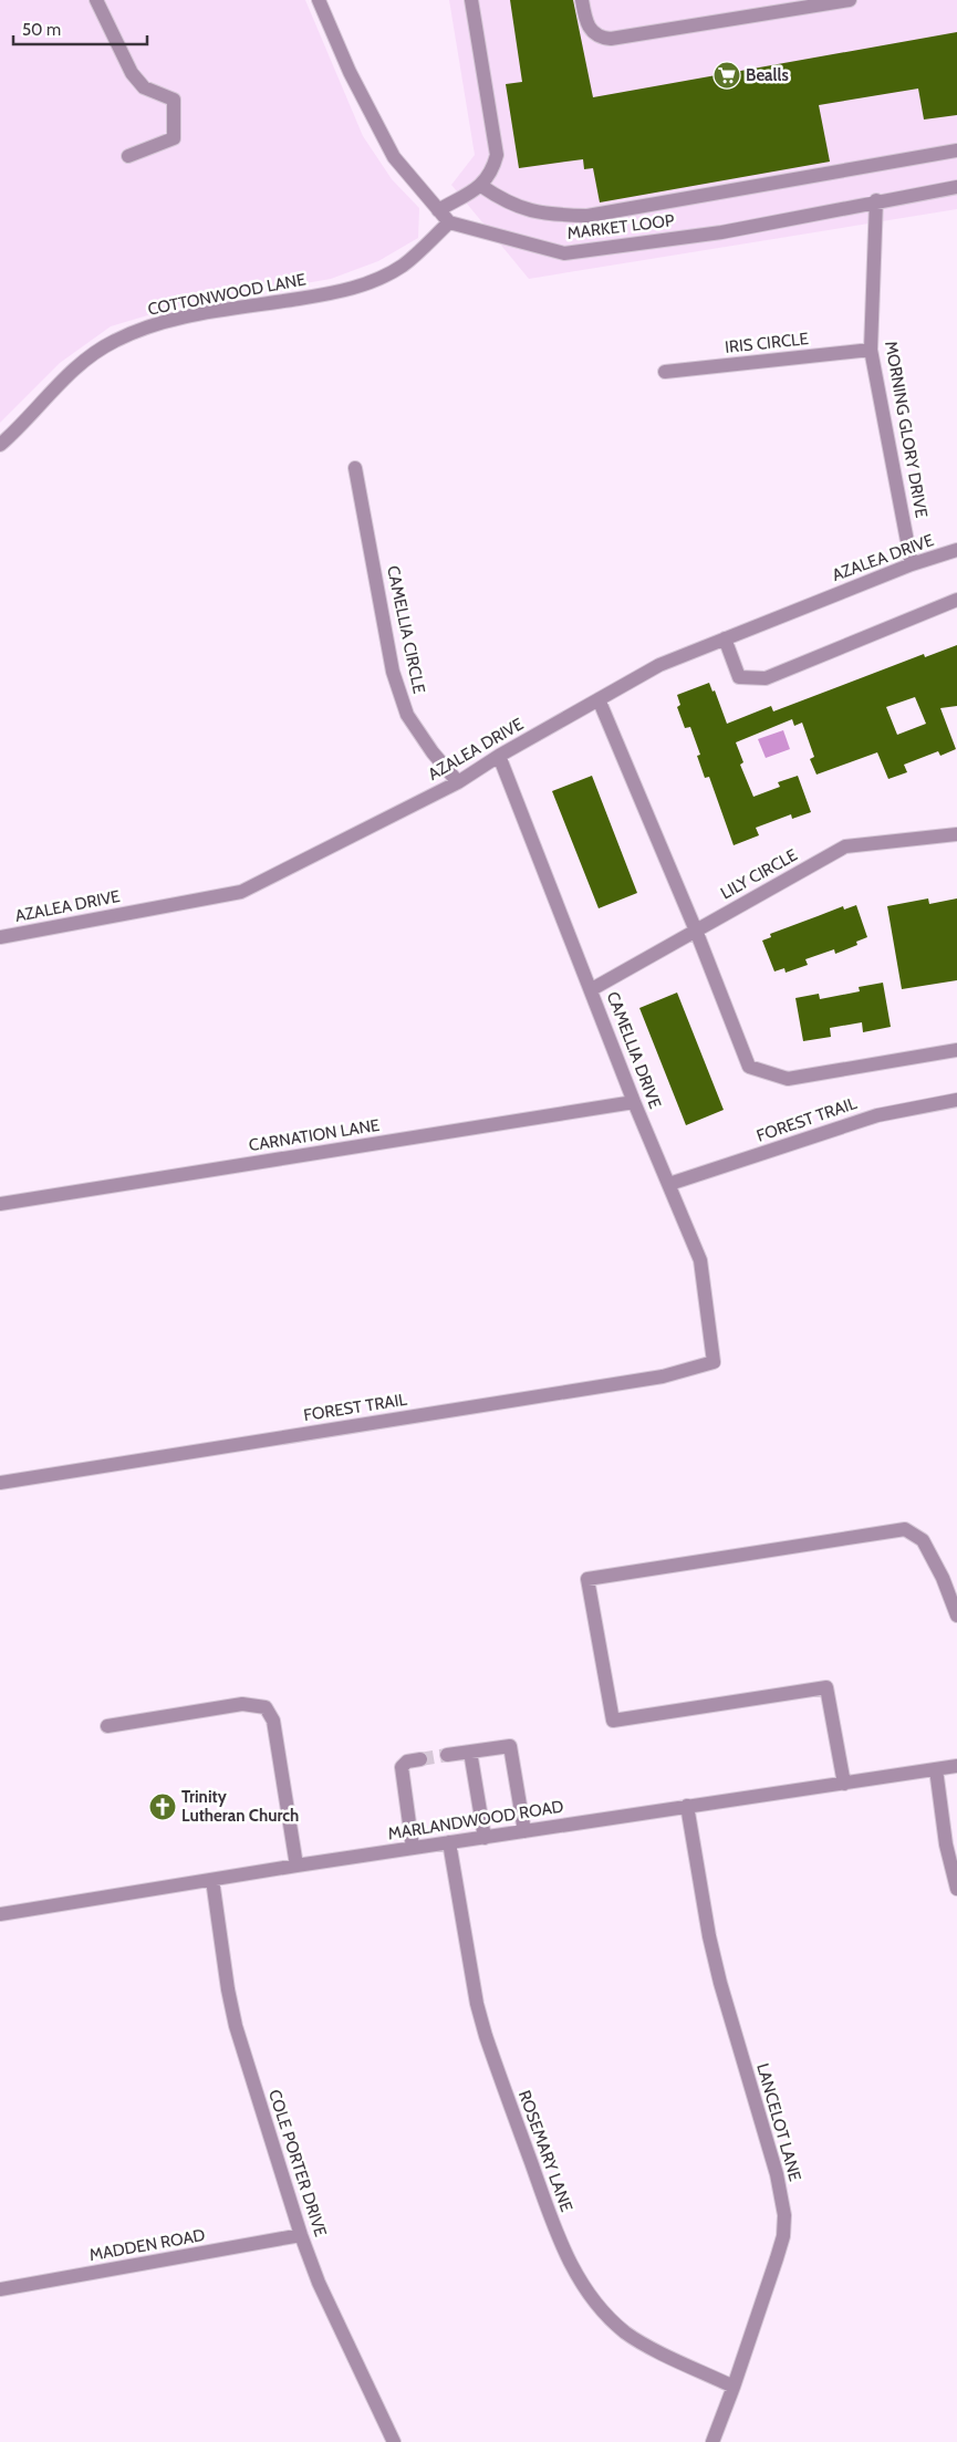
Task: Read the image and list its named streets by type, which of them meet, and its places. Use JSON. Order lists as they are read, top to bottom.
{
  "streets": {
    "street": [
      "MARKET LOOP",
      "COTTONWOOD LANE",
      "IRIS CIRCLE",
      "MORNING GLORY DRIVE",
      "AZALEA DRIVE",
      "CAMELLIA CIRCLE",
      "LILY CIRCLE",
      "CAMELLIA DRIVE",
      "FOREST TRAIL",
      "CARNATION LANE",
      "MARLANDWOOD ROAD",
      "LANCELOT LANE",
      "ROSEMARY LANE",
      "COLE PORTER DRIVE",
      "MADDEN ROAD"
    ]
  },
  "crossings": [
    ["MARKET LOOP", "COTTONWOOD LANE"],
    ["MARKET LOOP", "MORNING GLORY DRIVE"],
    ["IRIS CIRCLE", "MORNING GLORY DRIVE"],
    ["MORNING GLORY DRIVE", "AZALEA DRIVE"],
    ["AZALEA DRIVE", "CAMELLIA CIRCLE"],
    ["AZALEA DRIVE", "CAMELLIA DRIVE"],
    ["LILY CIRCLE", "CAMELLIA DRIVE"],
    ["CAMELLIA DRIVE", "FOREST TRAIL"],
    ["CAMELLIA DRIVE", "CARNATION LANE"],
    ["MARLANDWOOD ROAD", "LANCELOT LANE"],
    ["MARLANDWOOD ROAD", "ROSEMARY LANE"],
    ["MARLANDWOOD ROAD", "COLE PORTER DRIVE"],
    ["LANCELOT LANE", "ROSEMARY LANE"],
    ["COLE PORTER DRIVE", "MADDEN ROAD"]
  ],
  "places": {
    "supermarket": ["Bealls"],
    "church": ["Trinity Lutheran Church"]
  },
  "scale_bar": "50 m"
}
